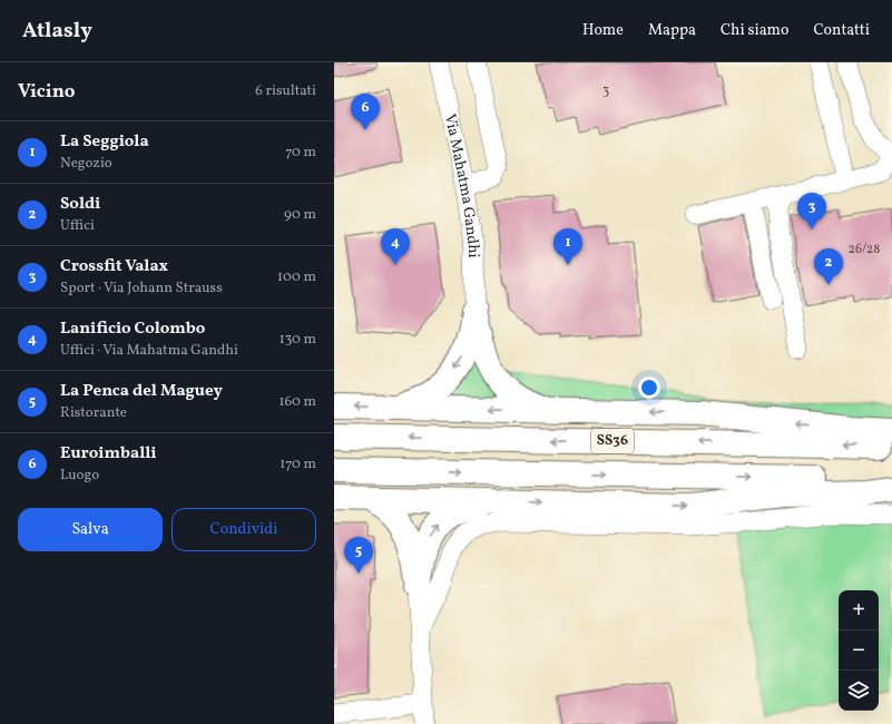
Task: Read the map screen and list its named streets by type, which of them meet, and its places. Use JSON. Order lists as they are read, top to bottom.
{
  "streets": {
    "highway": ["SS36"],
    "street": ["Via Mahatma Gandhi"]
  },
  "house_numbers": ["3", "26/28"],
  "page": {
    "header": "Atlasly",
    "nav": [
      "Home",
      "Mappa",
      "Chi siamo",
      "Contatti"
    ],
    "heading": ["Vicino", "6 risultati"],
    "pins": [
      "6",
      "3",
      "1",
      "4",
      "2",
      "5"
    ],
    "list": [
      {
        "mark": "1",
        "name": "La Seggiola",
        "note": "Negozio",
        "value": "70 m"
      },
      {
        "mark": "2",
        "name": "Soldi",
        "note": "Uffici",
        "value": "90 m"
      },
      {
        "mark": "3",
        "name": "Crossfit Valax",
        "note": "Sport · Via Johann Strauss",
        "value": "100 m"
      },
      {
        "mark": "4",
        "name": "Lanificio Colombo",
        "note": "Uffici · Via Mahatma Gandhi",
        "value": "130 m"
      },
      {
        "mark": "5",
        "name": "La Penca del Maguey",
        "note": "Ristorante",
        "value": "160 m"
      },
      {
        "mark": "6",
        "name": "Euroimballi",
        "note": "Luogo",
        "value": "170 m"
      }
    ],
    "buttons": ["Salva", "Condividi"],
    "map_buttons": ["+", "−"]
  }
}
